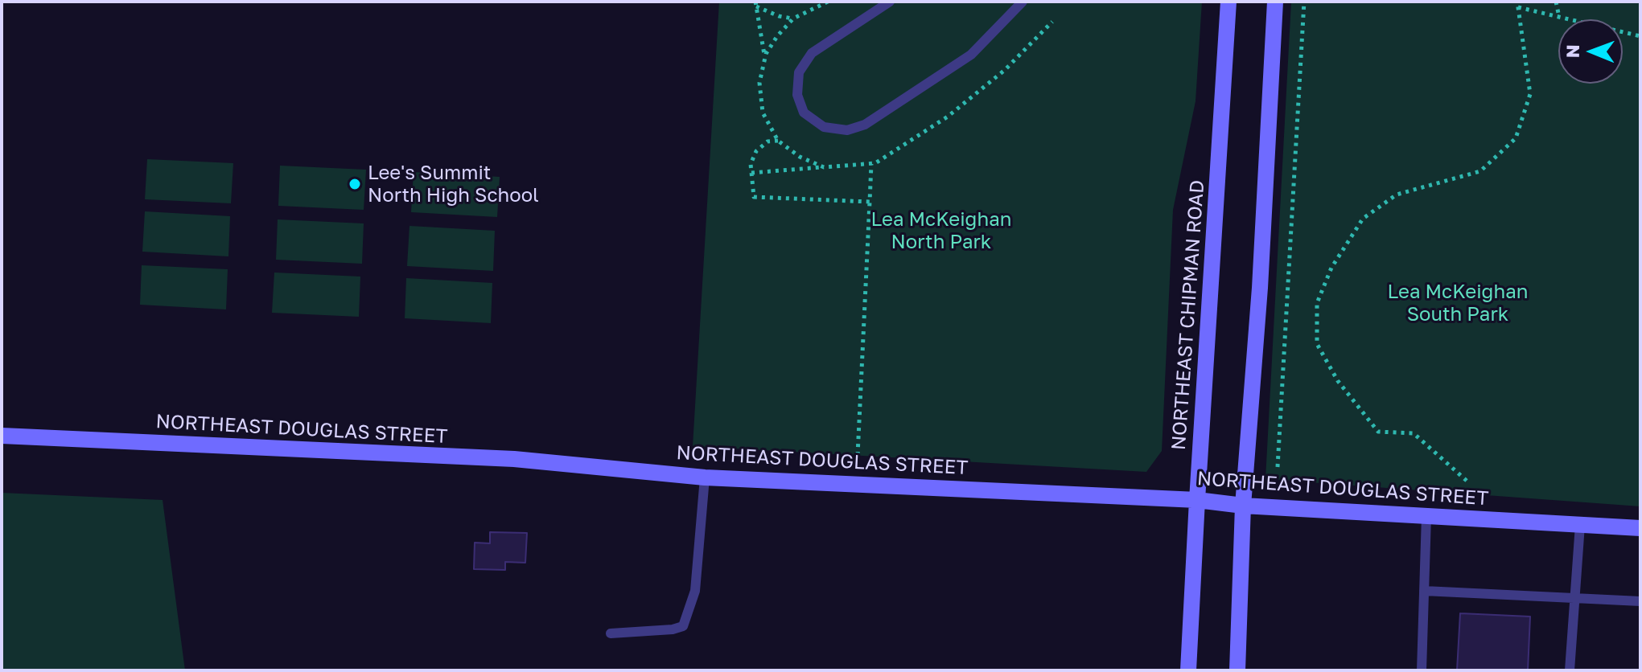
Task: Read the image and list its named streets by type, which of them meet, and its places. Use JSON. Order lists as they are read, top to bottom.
{
  "streets": {
    "main road": ["NORTHEAST CHIPMAN ROAD", "NORTHEAST DOUGLAS STREET"]
  },
  "crossings": [
    ["NORTHEAST CHIPMAN ROAD", "NORTHEAST DOUGLAS STREET"]
  ],
  "parks": ["Lea McKeighan North Park", "Lea McKeighan South Park"],
  "places": ["Lee's Summit North High School"],
  "north": "left"
}
